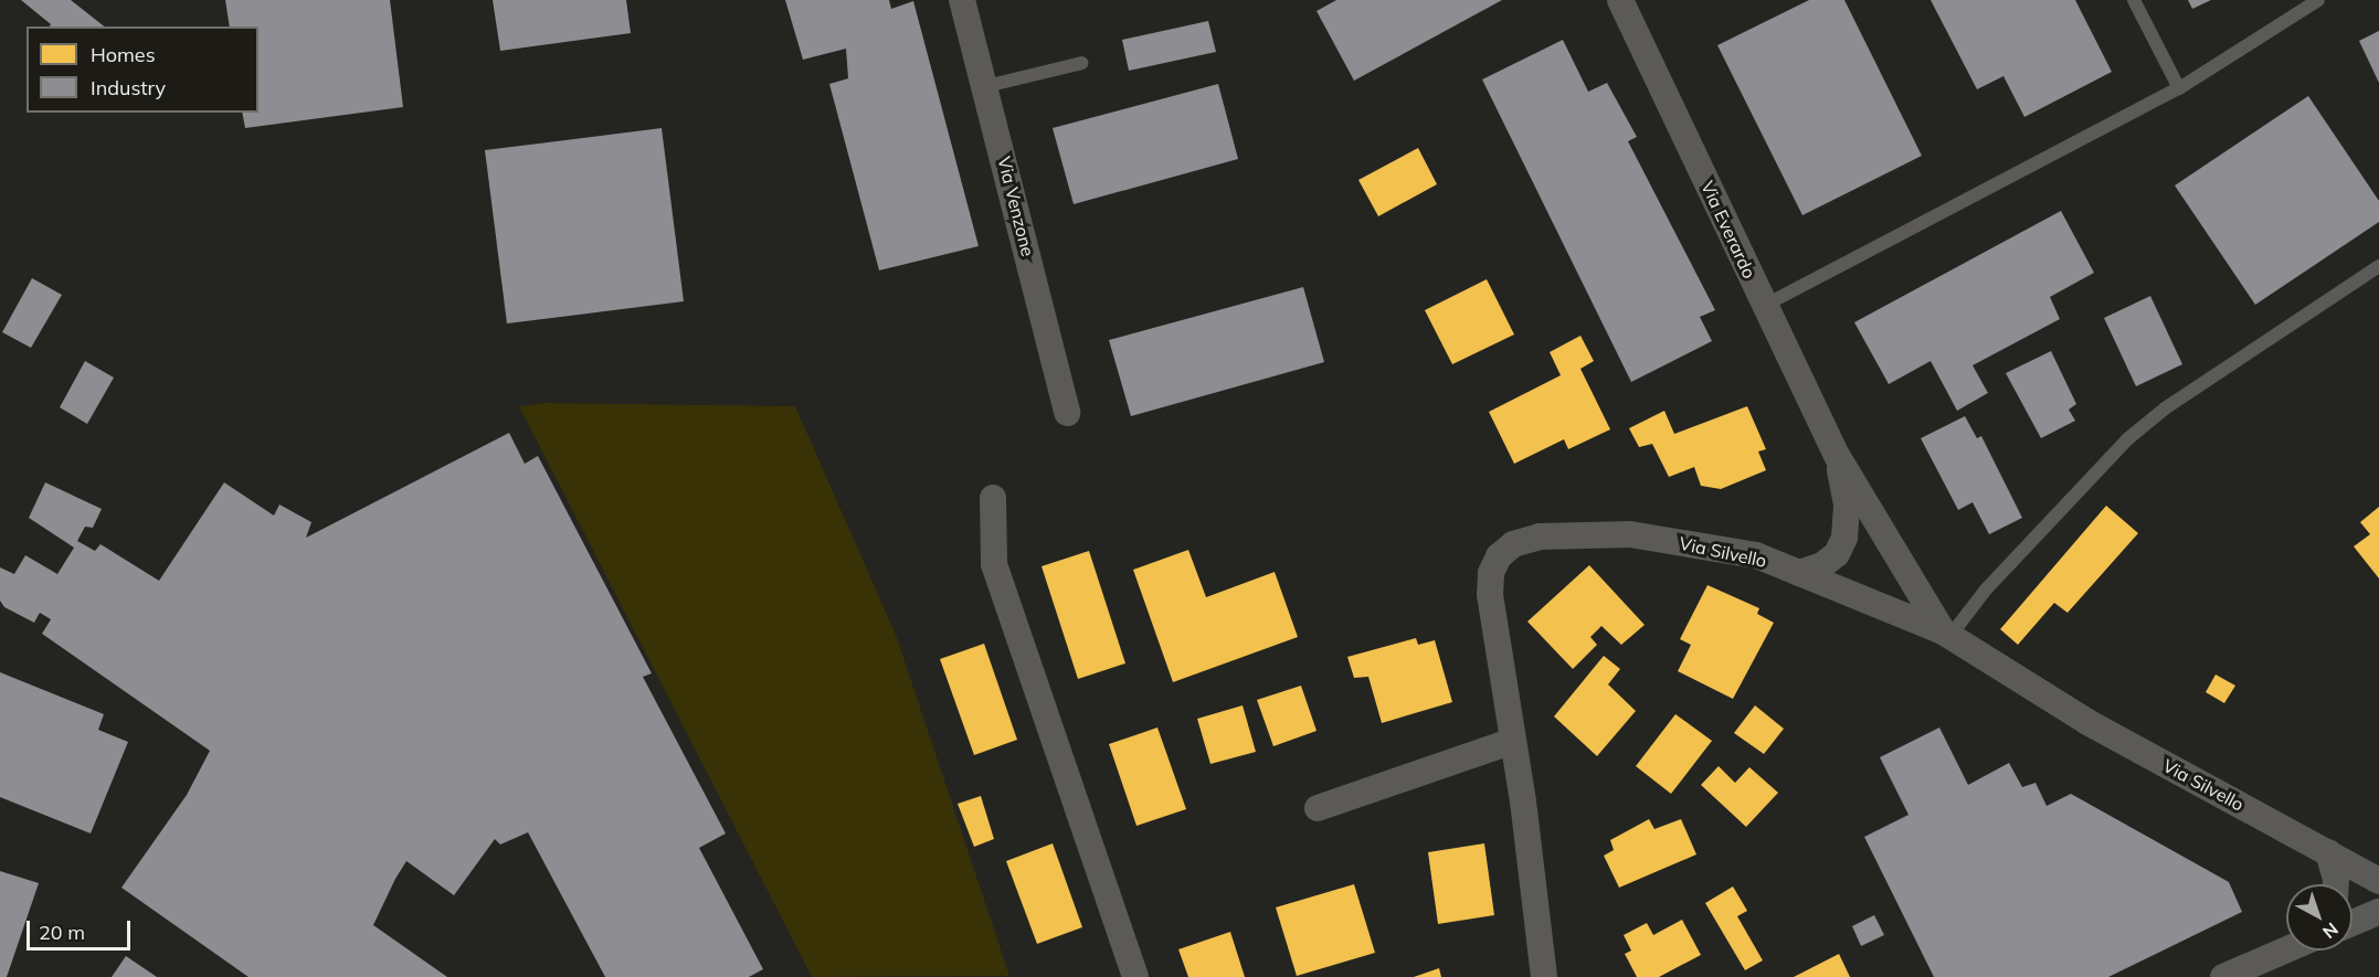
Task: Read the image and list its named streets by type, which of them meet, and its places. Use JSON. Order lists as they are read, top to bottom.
{
  "streets": {
    "street": ["Via Venzone", "Via Everardo", "Via Silvello"]
  },
  "crossings": [
    ["Via Everardo", "Via Silvello"]
  ],
  "legend": ["Homes", "Industry"],
  "scale_bar": "20 m",
  "north": "bottom right"
}
